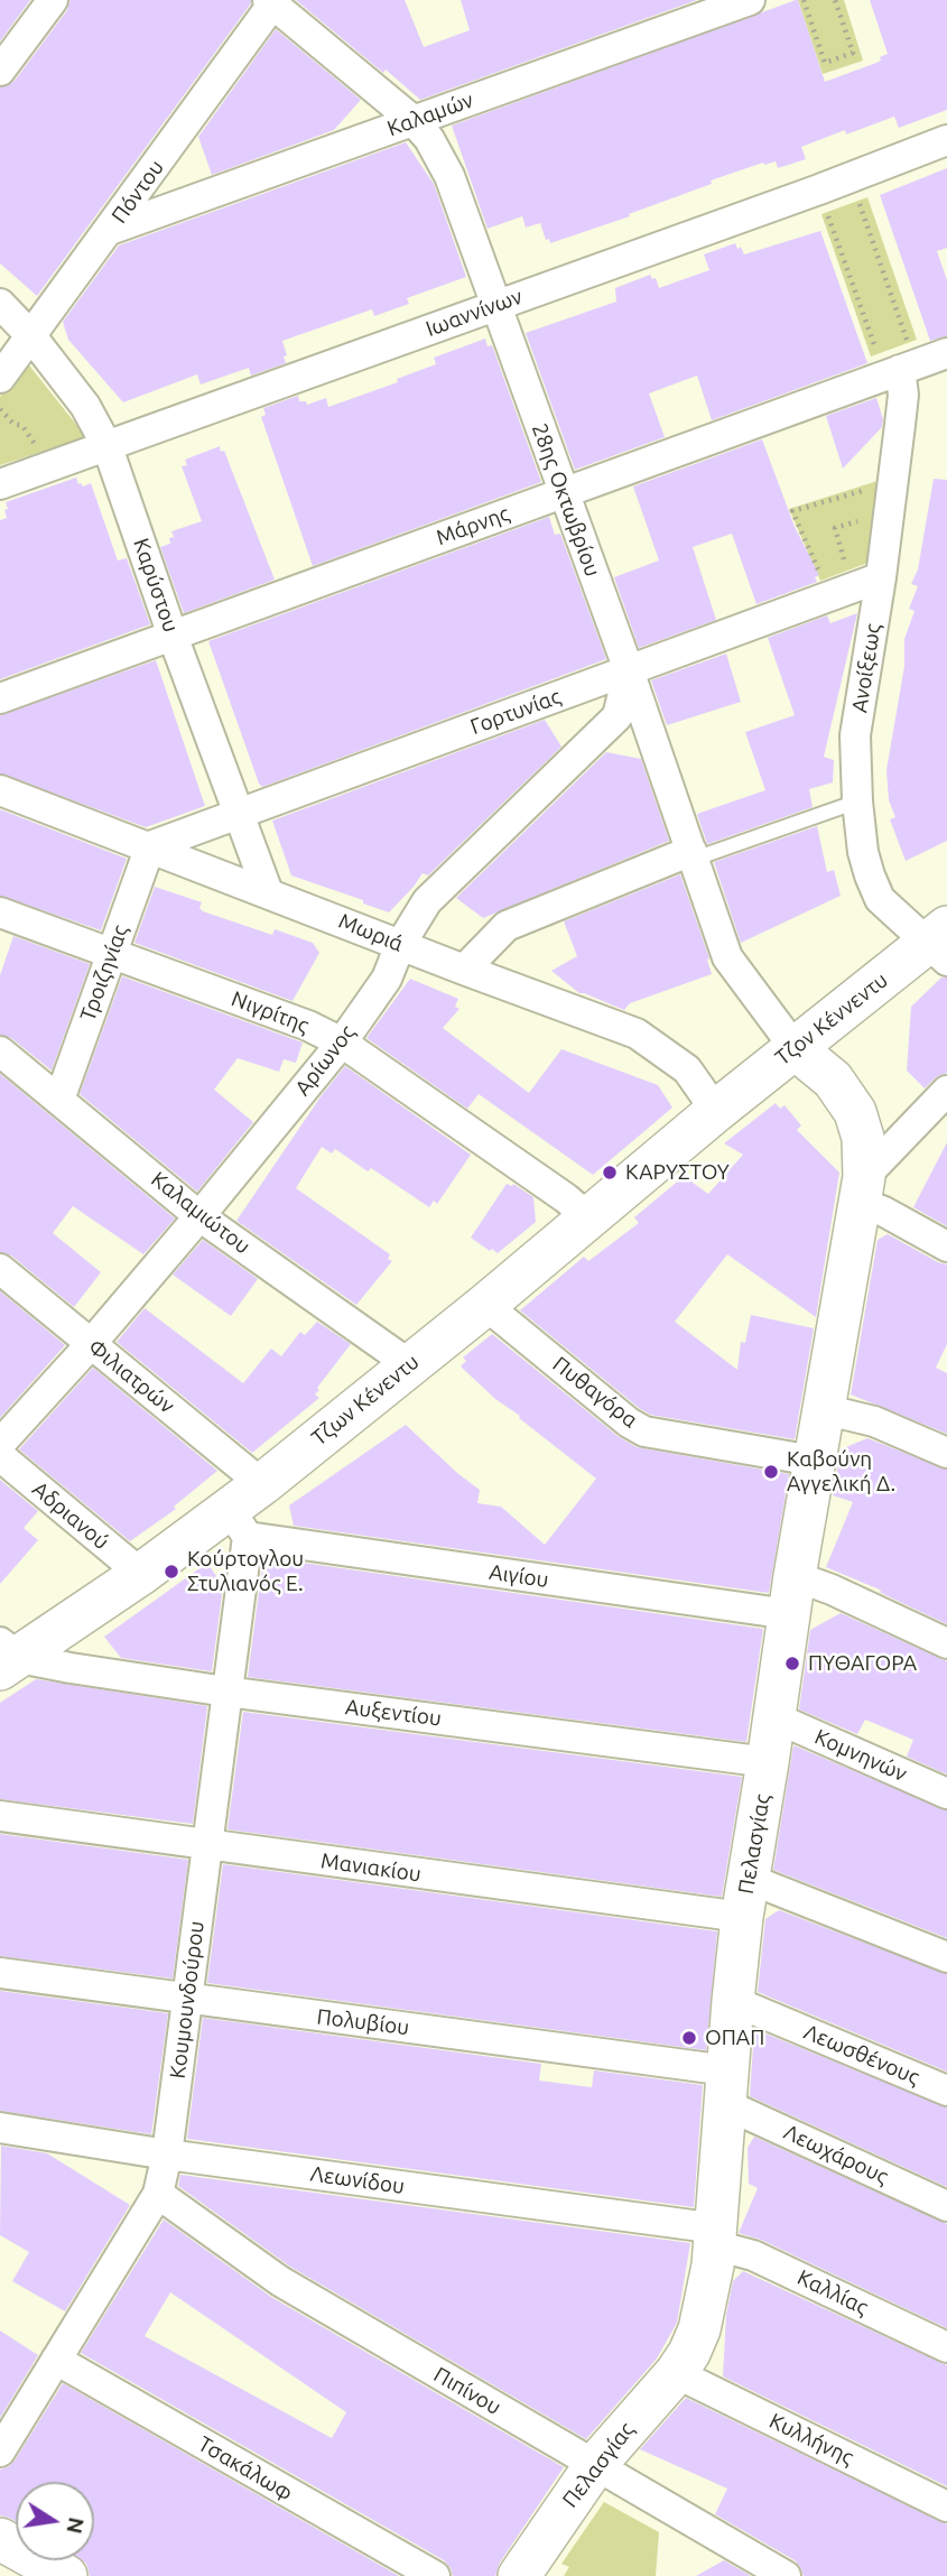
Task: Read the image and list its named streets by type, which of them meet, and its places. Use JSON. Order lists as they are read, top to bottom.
{
  "streets": {
    "street": [
      "Καλαμών",
      "Πόντου",
      "Ιωαννίνων",
      "28ης Οκτωβρίου",
      "Μάρνης",
      "Καρύστου",
      "Ανοίξεως",
      "Γορτυνίας",
      "Μωριά",
      "Τροιζηνίας",
      "Νιγρίτης",
      "Τζον Κέννεντυ",
      "Αρίωνος",
      "Καλαμιώτου",
      "Φιλιατρών",
      "Πυθαγόρα",
      "Τζων Κένεντυ",
      "Αδριανού",
      "Αιγίου",
      "Αυξεντίου",
      "Κομνηνών",
      "Πελασγίας",
      "Μανιακίου",
      "Κουμουνδούρου",
      "Πολυβίου",
      "Λεωσθένους",
      "Λεωχάρους",
      "Λεωνίδου",
      "Καλλίας",
      "Πιπίνου",
      "Κυλλήνης",
      "Τσακάλωφ"
    ]
  },
  "crossings": [
    ["Καλαμών", "Πόντου"],
    ["Καλαμών", "28ης Οκτωβρίου"],
    ["Πόντου", "28ης Οκτωβρίου"],
    ["Πόντου", "Καρύστου"],
    ["Ιωαννίνων", "28ης Οκτωβρίου"],
    ["Ιωαννίνων", "Καρύστου"],
    ["28ης Οκτωβρίου", "Μάρνης"],
    ["28ης Οκτωβρίου", "Γορτυνίας"],
    ["28ης Οκτωβρίου", "Τζον Κέννεντυ"],
    ["28ης Οκτωβρίου", "Αρίωνος"],
    ["28ης Οκτωβρίου", "Πελασγίας"],
    ["Μάρνης", "Καρύστου"],
    ["Μάρνης", "Ανοίξεως"],
    ["Καρύστου", "Γορτυνίας"],
    ["Καρύστου", "Μωριά"],
    ["Ανοίξεως", "Γορτυνίας"],
    ["Ανοίξεως", "Τζον Κέννεντυ"],
    ["Γορτυνίας", "Μωριά"],
    ["Γορτυνίας", "Τροιζηνίας"],
    ["Γορτυνίας", "Αρίωνος"],
    ["Μωριά", "Τροιζηνίας"],
    ["Μωριά", "Τζον Κέννεντυ"],
    ["Μωριά", "Αρίωνος"],
    ["Μωριά", "Τζων Κένεντυ"],
    ["Τροιζηνίας", "Νιγρίτης"],
    ["Τροιζηνίας", "Καλαμιώτου"],
    ["Νιγρίτης", "Αρίωνος"],
    ["Νιγρίτης", "Τζων Κένεντυ"],
    ["Τζον Κέννεντυ", "Τζων Κένεντυ"],
    ["Τζον Κέννεντυ", "Πελασγίας"],
    ["Αρίωνος", "Καλαμιώτου"],
    ["Αρίωνος", "Φιλιατρών"],
    ["Καλαμιώτου", "Τζων Κένεντυ"],
    ["Φιλιατρών", "Τζων Κένεντυ"],
    ["Πυθαγόρα", "Τζων Κένεντυ"],
    ["Πυθαγόρα", "Πελασγίας"],
    ["Τζων Κένεντυ", "Αδριανού"],
    ["Τζων Κένεντυ", "Αιγίου"],
    ["Τζων Κένεντυ", "Αυξεντίου"],
    ["Τζων Κένεντυ", "Κουμουνδούρου"],
    ["Αιγίου", "Πελασγίας"],
    ["Αιγίου", "Κουμουνδούρου"],
    ["Αυξεντίου", "Πελασγίας"],
    ["Αυξεντίου", "Κουμουνδούρου"],
    ["Κομνηνών", "Πελασγίας"],
    ["Πελασγίας", "Μανιακίου"],
    ["Πελασγίας", "Πολυβίου"],
    ["Πελασγίας", "Λεωσθένους"],
    ["Πελασγίας", "Λεωχάρους"],
    ["Πελασγίας", "Λεωνίδου"],
    ["Πελασγίας", "Καλλίας"],
    ["Πελασγίας", "Πιπίνου"],
    ["Πελασγίας", "Κυλλήνης"],
    ["Μανιακίου", "Κουμουνδούρου"],
    ["Κουμουνδούρου", "Πολυβίου"],
    ["Κουμουνδούρου", "Λεωνίδου"],
    ["Κουμουνδούρου", "Πιπίνου"],
    ["Κουμουνδούρου", "Τσακάλωφ"],
    ["Πολυβίου", "Λεωχάρους"],
    ["Λεωνίδου", "Καλλίας"]
  ],
  "places": [
    "ΚΑΡΥΣΤΟΥ",
    "Καβούνη Αγγελική Δ.",
    "Κούρτογλου Στυλιανός Ε.",
    "ΠΥΘΑΓΟΡΑ",
    "ΟΠΑΠ"
  ],
  "north": "right"
}
